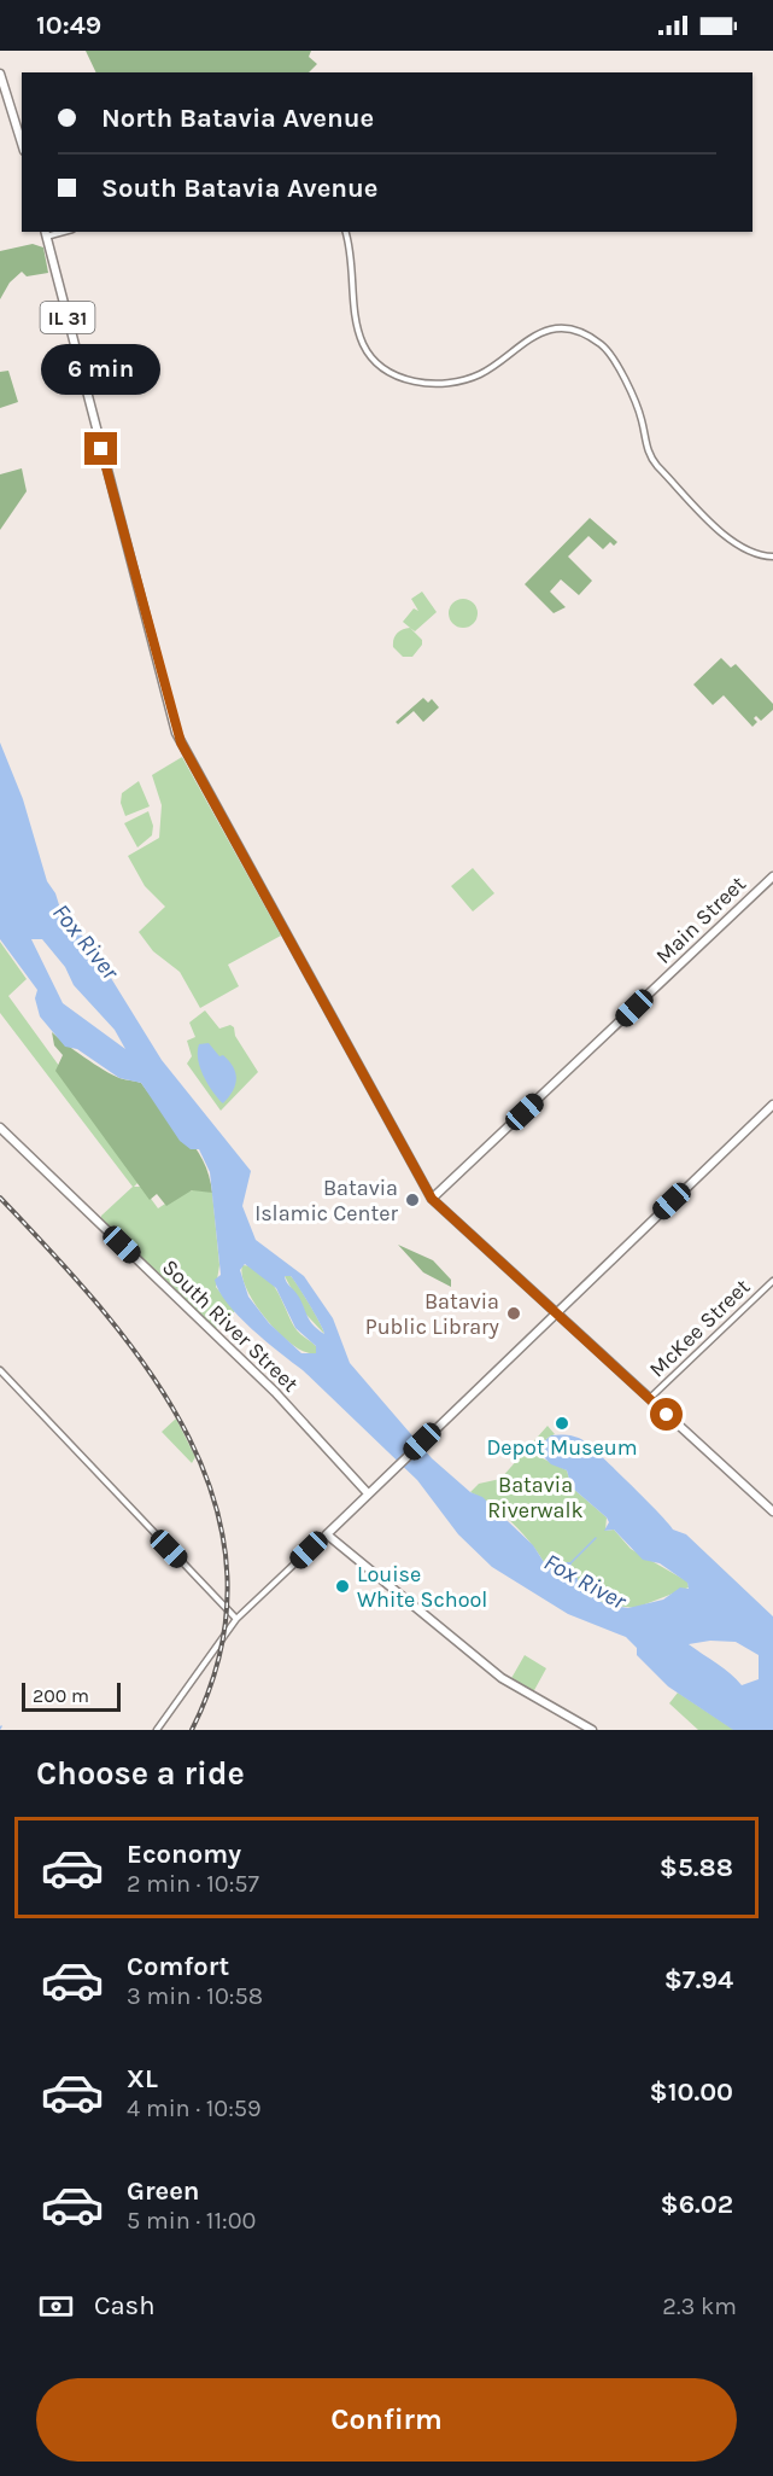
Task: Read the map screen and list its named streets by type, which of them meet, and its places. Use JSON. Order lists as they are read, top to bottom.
{
  "streets": {
    "main road": ["IL 31", "Main Street", "South River Street"],
    "street": ["McKee Street"]
  },
  "crossings": [
    ["IL 31", "Main Street"],
    ["IL 31", "McKee Street"]
  ],
  "water": ["Fox River"],
  "parks": ["Batavia Riverwalk"],
  "places": [
    "Batavia Islamic Center",
    "Batavia Public Library",
    "Depot Museum",
    "Louise White School"
  ],
  "scale_bar": "200 m",
  "page": {
    "status": "10:49",
    "banner": ["North Batavia Avenue", "South Batavia Avenue"],
    "bubble": "6 min",
    "scale": "200 m",
    "heading": "Choose a ride",
    "list": [
      {
        "name": "Economy",
        "note": "2 min · 10:57",
        "value": "$5.88"
      },
      {
        "name": "Comfort",
        "note": "3 min · 10:58",
        "value": "$7.94"
      },
      {
        "name": "XL",
        "note": "4 min · 10:59",
        "value": "$10.00"
      },
      {
        "name": "Green",
        "note": "5 min · 11:00",
        "value": "$6.02"
      }
    ],
    "pay": ["Cash", "2.3 km"],
    "buttons": "Confirm"
  }
}
